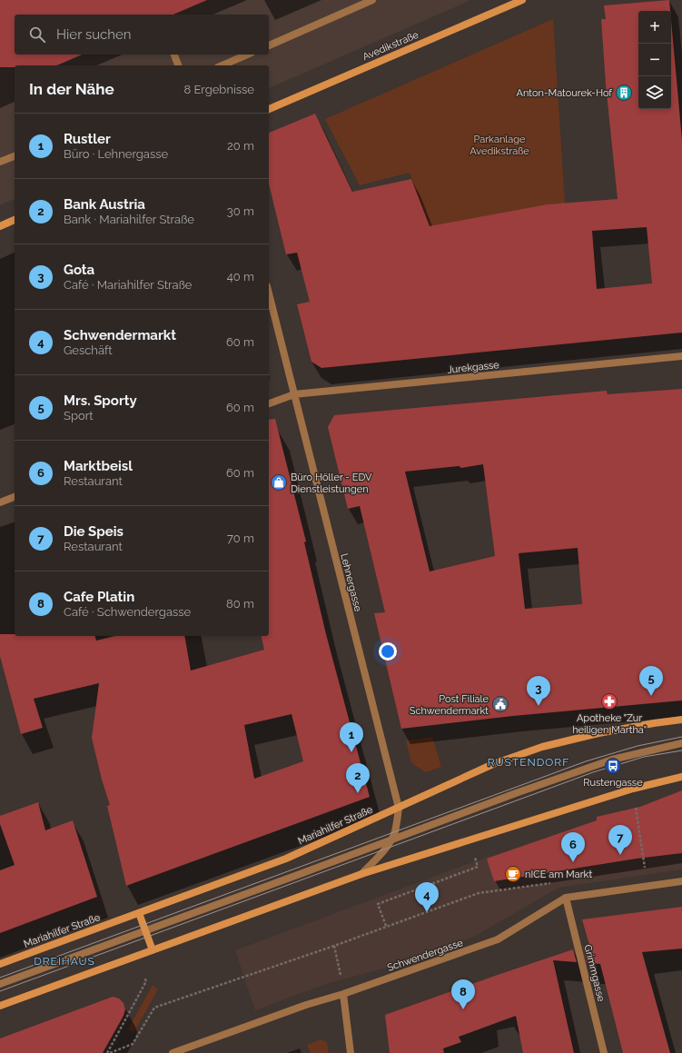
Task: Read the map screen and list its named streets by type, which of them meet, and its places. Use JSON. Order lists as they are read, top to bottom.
{
  "streets": {
    "street": [
      "Avedikstraße",
      "Jurekgasse",
      "Lehnergasse",
      "Mariahilfer Straße",
      "Schwendergasse",
      "Grimmgasse"
    ]
  },
  "crossings": [
    ["Jurekgasse", "Lehnergasse"],
    ["Lehnergasse", "Mariahilfer Straße"],
    ["Schwendergasse", "Grimmgasse"]
  ],
  "districts": ["RUSTENDORF", "DREIHAUS"],
  "parks": ["Parkanlage Avedikstraße"],
  "places": {
    "building": ["Anton-Matourek-Hof"],
    "shop": ["Büro Höller - EDV Dienstleistungen"],
    "pharmacy": ["Apotheke \"Zur heiligen Martha\""],
    "public building": ["Post Filiale Schwendermarkt"],
    "bus stop": ["Rustengasse"],
    "cafe": ["nICE am Markt"]
  },
  "page": {
    "map_buttons": ["+", "−"],
    "search": "Hier suchen",
    "heading": ["In der Nähe", "8 Ergebnisse"],
    "list": [
      {
        "mark": "1",
        "name": "Rustler",
        "note": "Büro · Lehnergasse",
        "value": "20 m"
      },
      {
        "mark": "2",
        "name": "Bank Austria",
        "note": "Bank · Mariahilfer Straße",
        "value": "30 m"
      },
      {
        "mark": "3",
        "name": "Gota",
        "note": "Café · Mariahilfer Straße",
        "value": "40 m"
      },
      {
        "mark": "4",
        "name": "Schwendermarkt",
        "note": "Geschäft",
        "value": "60 m"
      },
      {
        "mark": "5",
        "name": "Mrs. Sporty",
        "note": "Sport",
        "value": "60 m"
      },
      {
        "mark": "6",
        "name": "Marktbeisl",
        "note": "Restaurant",
        "value": "60 m"
      },
      {
        "mark": "7",
        "name": "Die Speis",
        "note": "Restaurant",
        "value": "70 m"
      },
      {
        "mark": "8",
        "name": "Cafe Platin",
        "note": "Café · Schwendergasse",
        "value": "80 m"
      }
    ],
    "pins": [
      "5",
      "3",
      "1",
      "2",
      "7",
      "6",
      "4",
      "8"
    ]
  }
}
